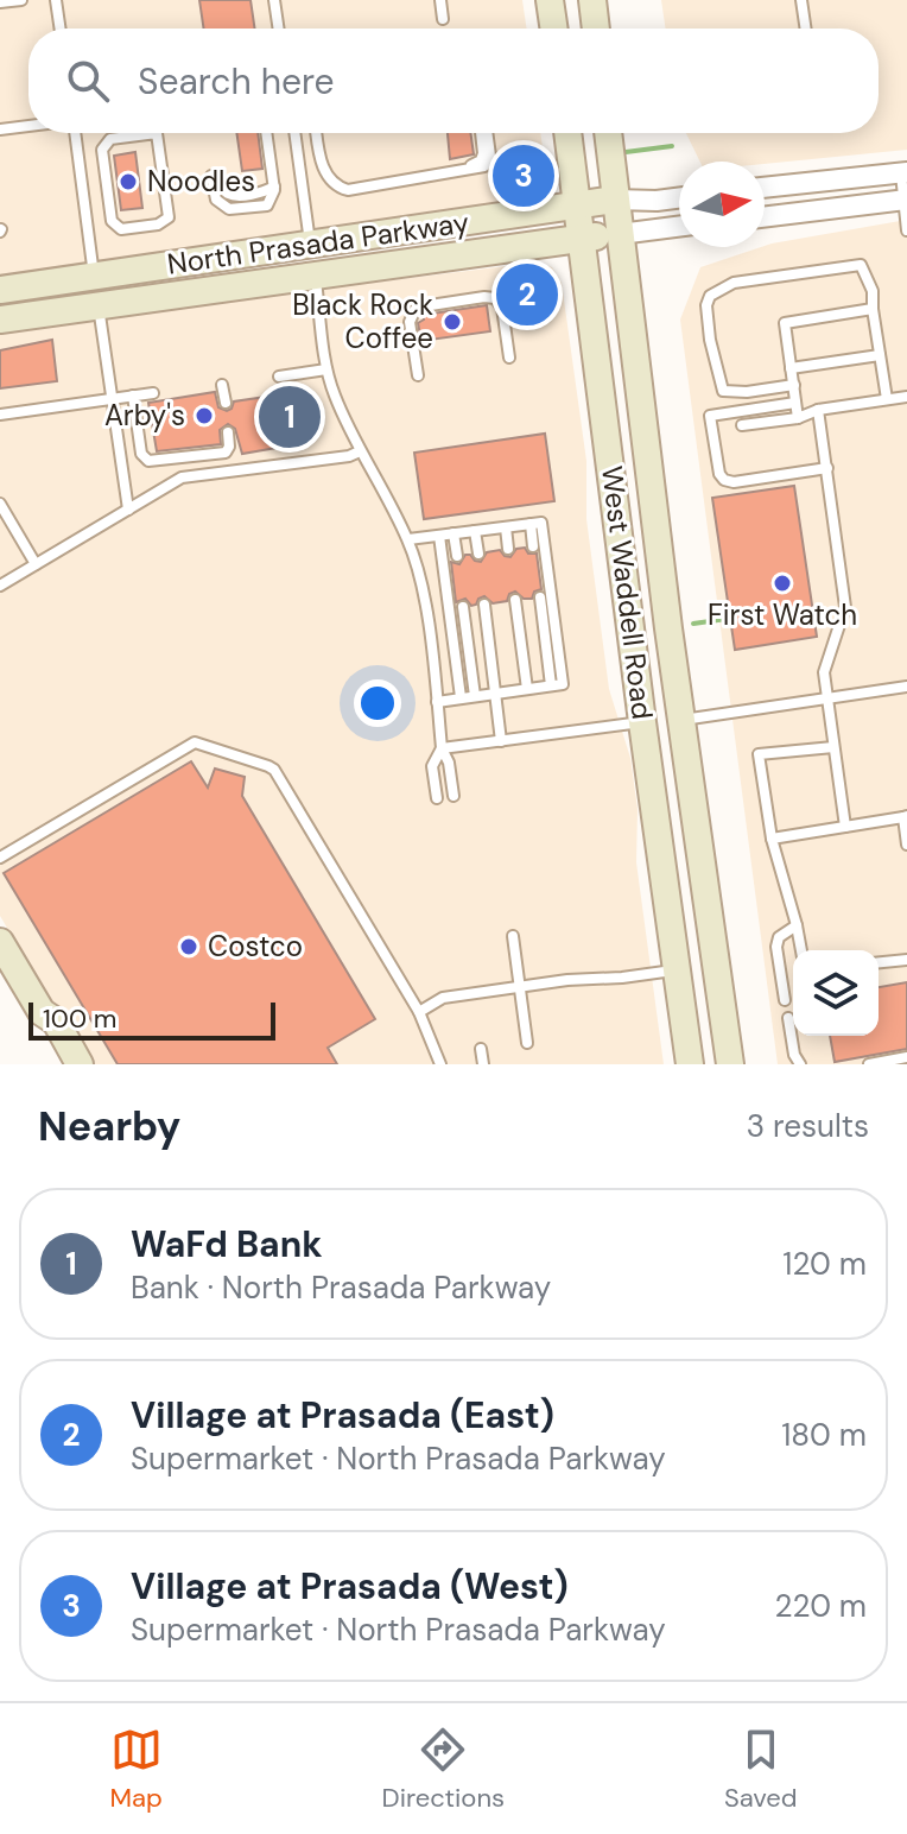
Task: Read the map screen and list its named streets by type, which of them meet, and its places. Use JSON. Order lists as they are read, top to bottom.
{
  "streets": {
    "main road": ["North Prasada Parkway", "West Waddell Road"]
  },
  "crossings": [
    ["North Prasada Parkway", "West Waddell Road"]
  ],
  "places": [
    "Noodles",
    "Black Rock Coffee",
    "Arby's",
    "First Watch",
    "Costco"
  ],
  "scale_bar": "100 m",
  "north": "right",
  "page": {
    "search": "Search here",
    "pins": ["3", "2", "1"],
    "scale": "100 m",
    "heading": ["Nearby", "3 results"],
    "list": [
      {
        "mark": "1",
        "name": "WaFd Bank",
        "note": "Bank · North Prasada Parkway",
        "value": "120 m"
      },
      {
        "mark": "2",
        "name": "Village at Prasada (East)",
        "note": "Supermarket · North Prasada Parkway",
        "value": "180 m"
      },
      {
        "mark": "3",
        "name": "Village at Prasada (West)",
        "note": "Supermarket · North Prasada Parkway",
        "value": "220 m"
      }
    ],
    "nav": ["Map", "Directions", "Saved"]
  }
}
